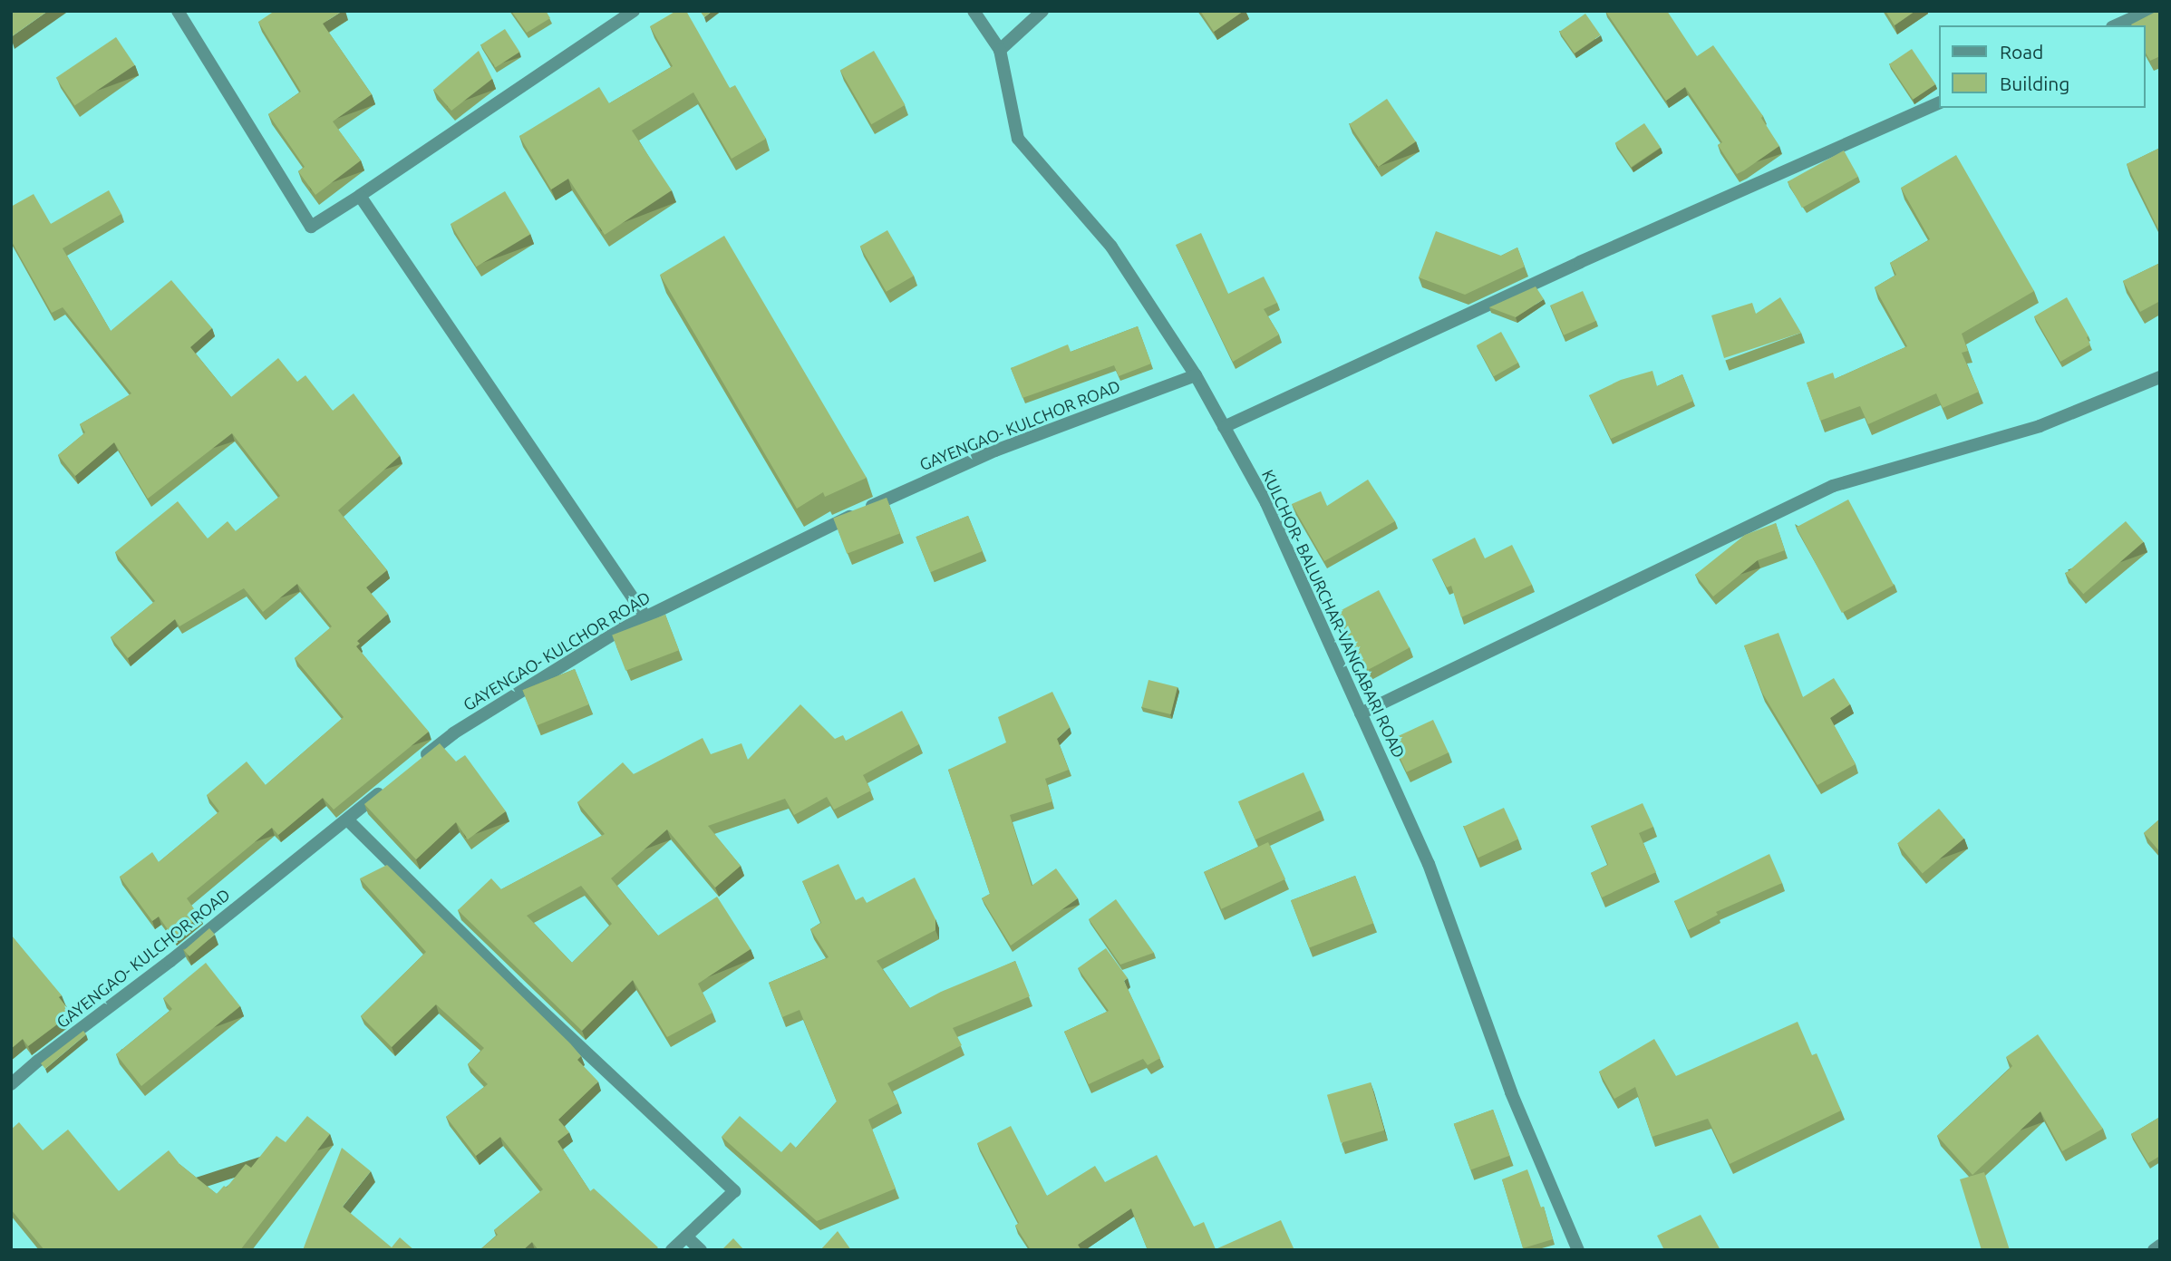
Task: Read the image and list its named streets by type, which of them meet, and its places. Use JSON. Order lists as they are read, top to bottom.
{
  "streets": {
    "street": ["GAYENGAO- KULCHOR ROAD", "KULCHOR- BALURCHAR-VANGABARI ROAD"]
  },
  "crossings": [
    ["GAYENGAO- KULCHOR ROAD", "KULCHOR- BALURCHAR-VANGABARI ROAD"]
  ],
  "legend": ["Road", "Building"]
}
